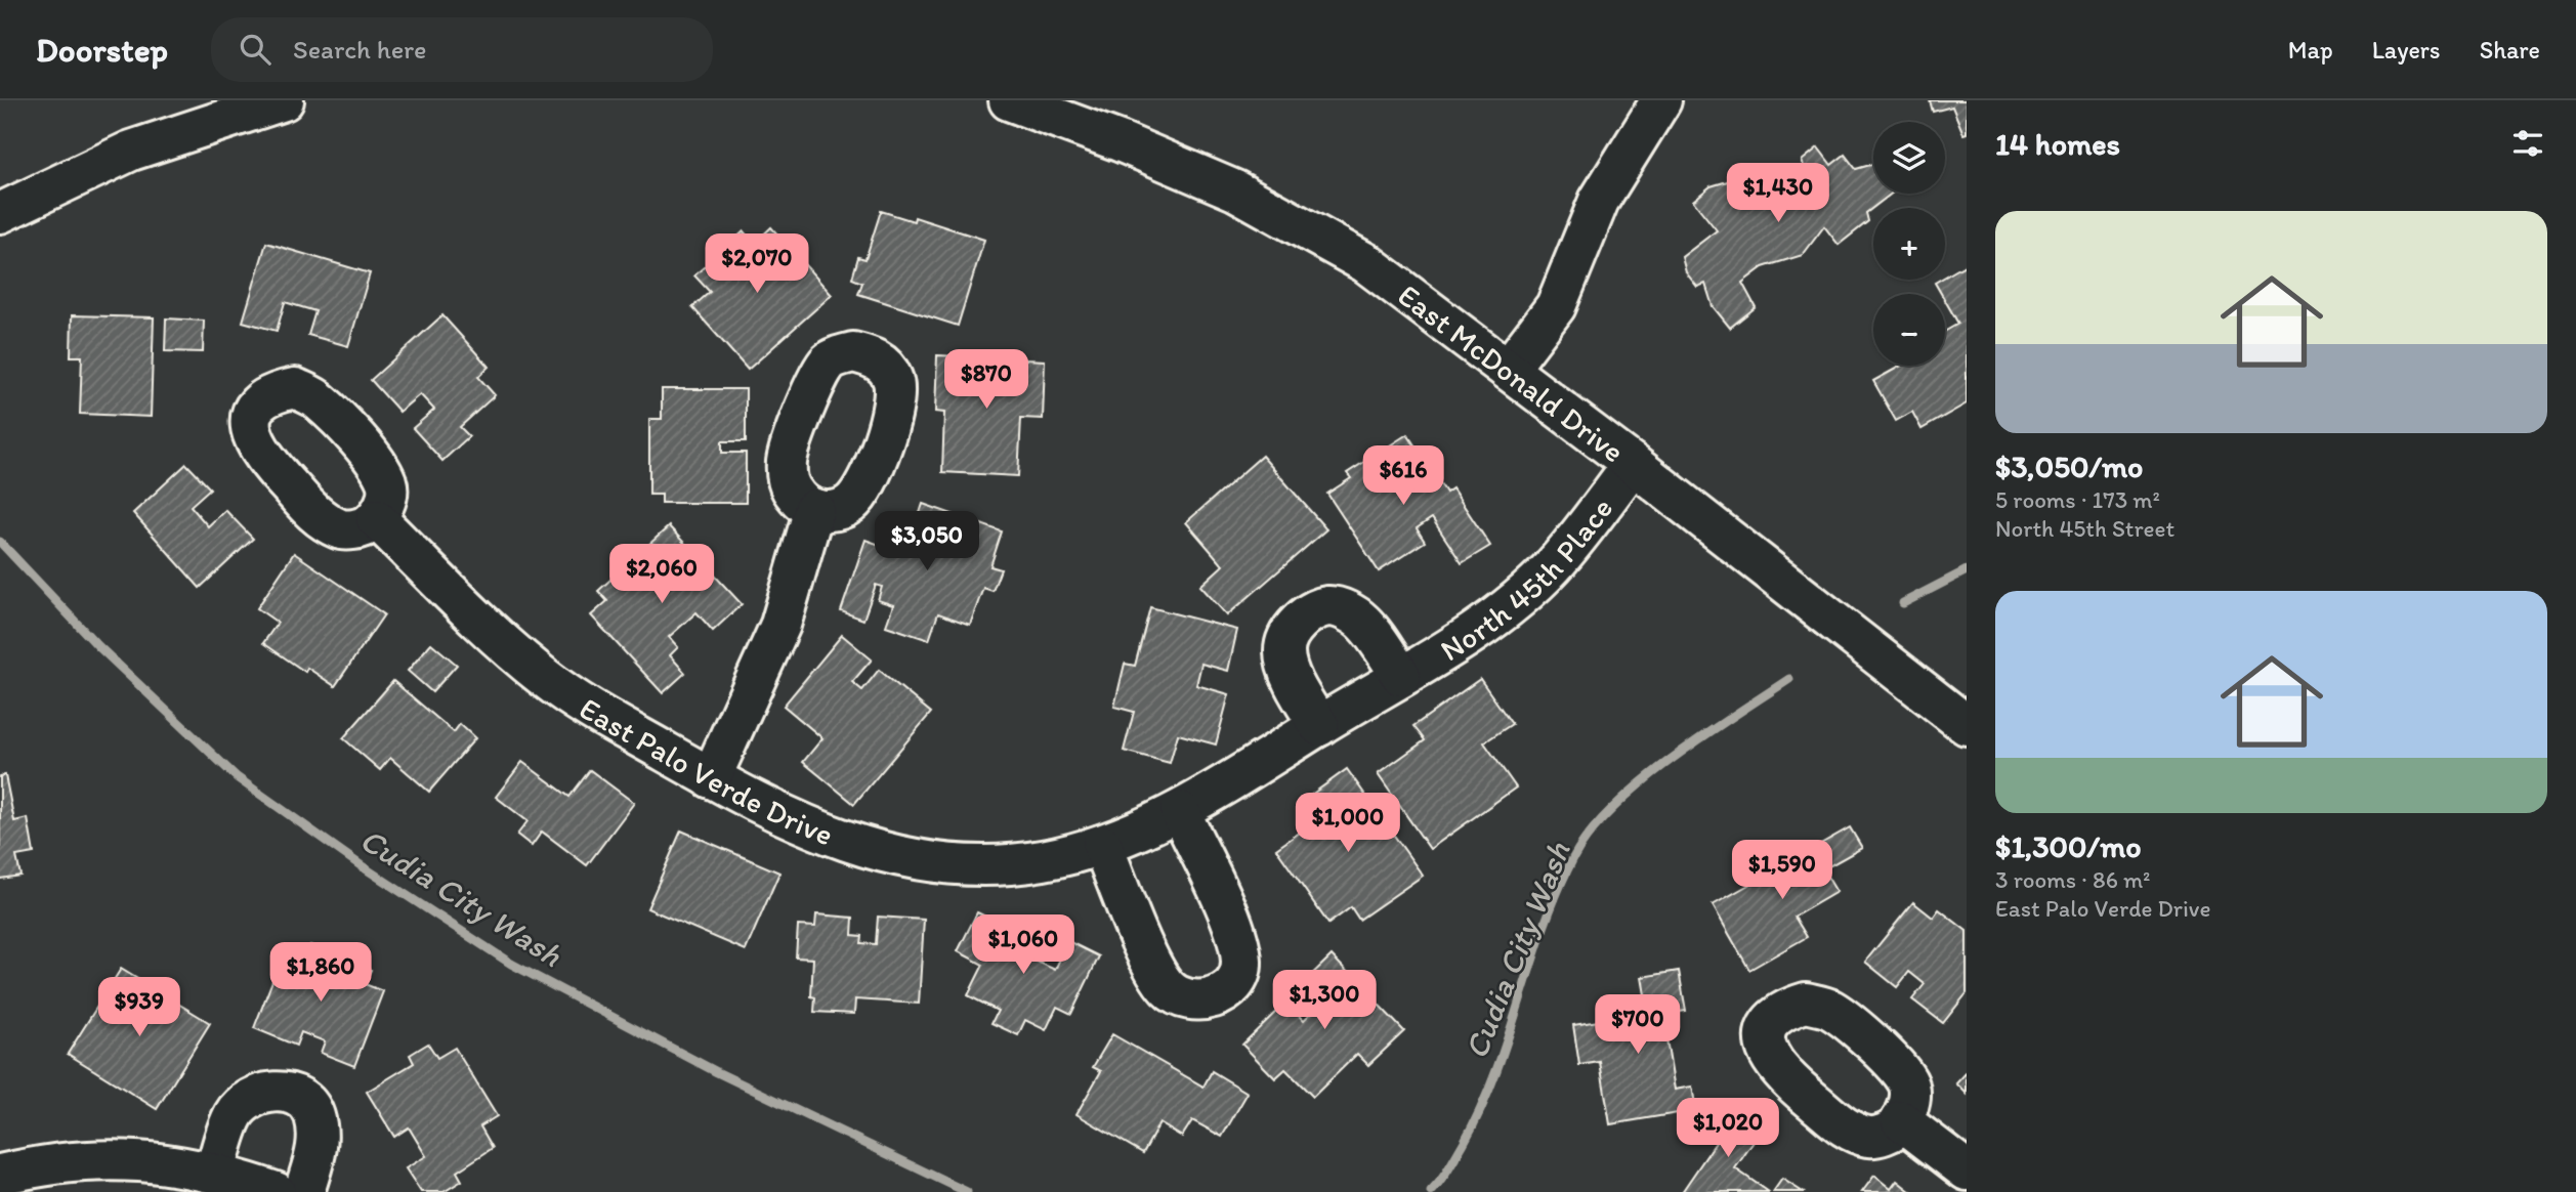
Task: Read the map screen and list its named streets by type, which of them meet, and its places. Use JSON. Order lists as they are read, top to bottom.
{
  "streets": {
    "street": ["East McDonald Drive", "North 45th Place", "East Palo Verde Drive"]
  },
  "crossings": [
    ["East McDonald Drive", "North 45th Place"],
    ["North 45th Place", "East Palo Verde Drive"]
  ],
  "water": ["Cudia City Wash"],
  "page": {
    "header": "Doorstep",
    "search": "Search here",
    "nav": ["Map", "Layers", "Share"],
    "heading": "14 homes",
    "map_buttons": ["+", "−"],
    "price": [
      "$1,430",
      "$2,070",
      "$870",
      "$616",
      "$3,050",
      "$2,060",
      "$1,000",
      "$1,590",
      "$1,060",
      "$1,860",
      "$1,300",
      "$939",
      "$700",
      "$1,020"
    ],
    "list": [
      {
        "name": "$3,050/mo",
        "note": "5 rooms · 173 m² · North 45th Street"
      },
      {
        "name": "$1,300/mo",
        "note": "3 rooms · 86 m² · East Palo Verde Drive"
      }
    ]
  }
}
